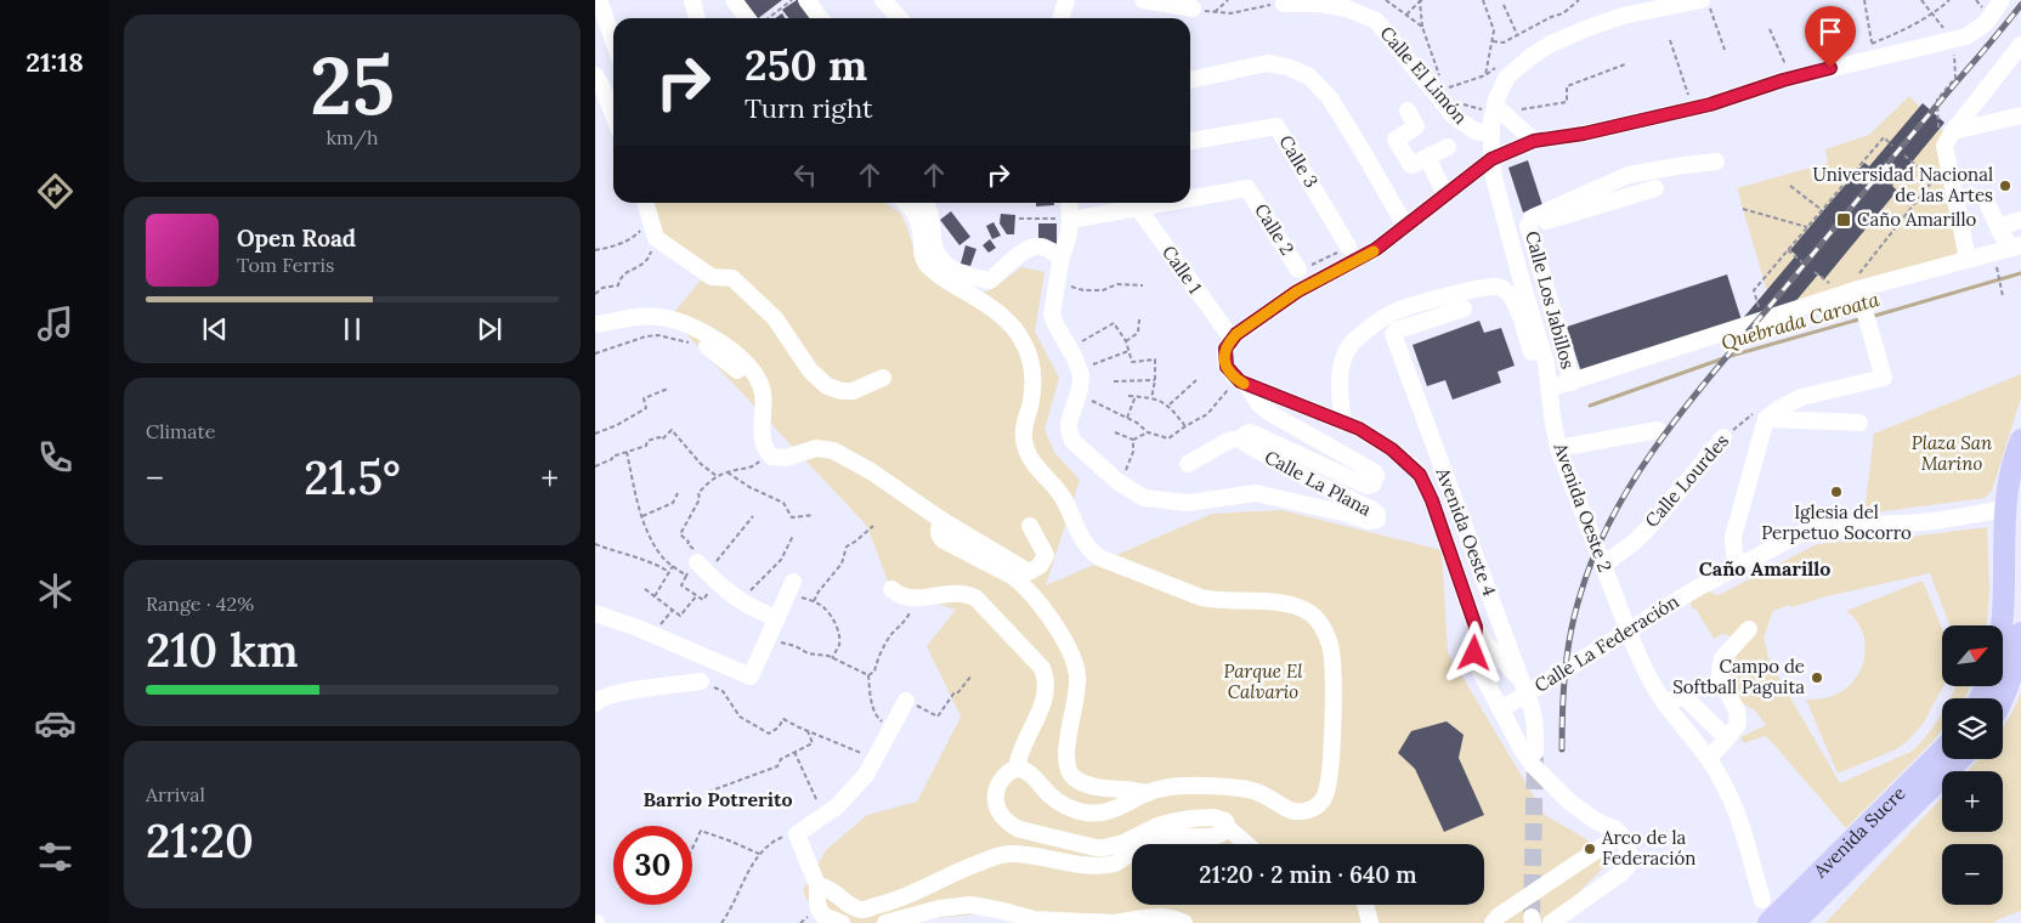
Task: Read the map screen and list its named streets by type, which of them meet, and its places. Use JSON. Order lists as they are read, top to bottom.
{
  "streets": {
    "main road": ["Avenida Sucre"],
    "street": [
      "Calle El Limón",
      "Calle 3",
      "Calle 2",
      "Calle 1",
      "Calle Los Jabillos",
      "Calle Lourdes",
      "Calle La Plana",
      "Avenida Oeste 2",
      "Avenida Oeste 4",
      "Calle La Federación"
    ]
  },
  "crossings": [
    ["Calle 2", "Calle 1"],
    ["Calle 2", "Calle La Plana"],
    ["Calle Los Jabillos", "Avenida Oeste 2"],
    ["Calle Lourdes", "Avenida Oeste 2"],
    ["Calle Lourdes", "Calle La Federación"]
  ],
  "districts": ["Caño Amarillo", "Barrio Potrerito"],
  "water": ["Quebrada Caroata"],
  "parks": ["Plaza San Marino", "Parque El Calvario"],
  "places": {
    "other": [
      "Universidad Nacional de las Artes",
      "Iglesia del Perpetuo Socorro",
      "Campo de Softball Paguita",
      "Arco de la Federación"
    ],
    "transit": ["Caño Amarillo"]
  },
  "north": "top right",
  "page": {
    "tabs": "21:18",
    "tile": [
      ["25", "km/h"],
      "Climate",
      ["Range · 42%", "210 km"],
      ["Arrival", "21:20"]
    ],
    "turn": ["250 m", "Turn right"],
    "song": ["Open Road", "Tom Ferris"],
    "heat": ["−", "21.5°", "+"],
    "map_buttons": ["+", "−"],
    "limit": "30",
    "trip": "21:20 · 2 min · 640 m"
  }
}
